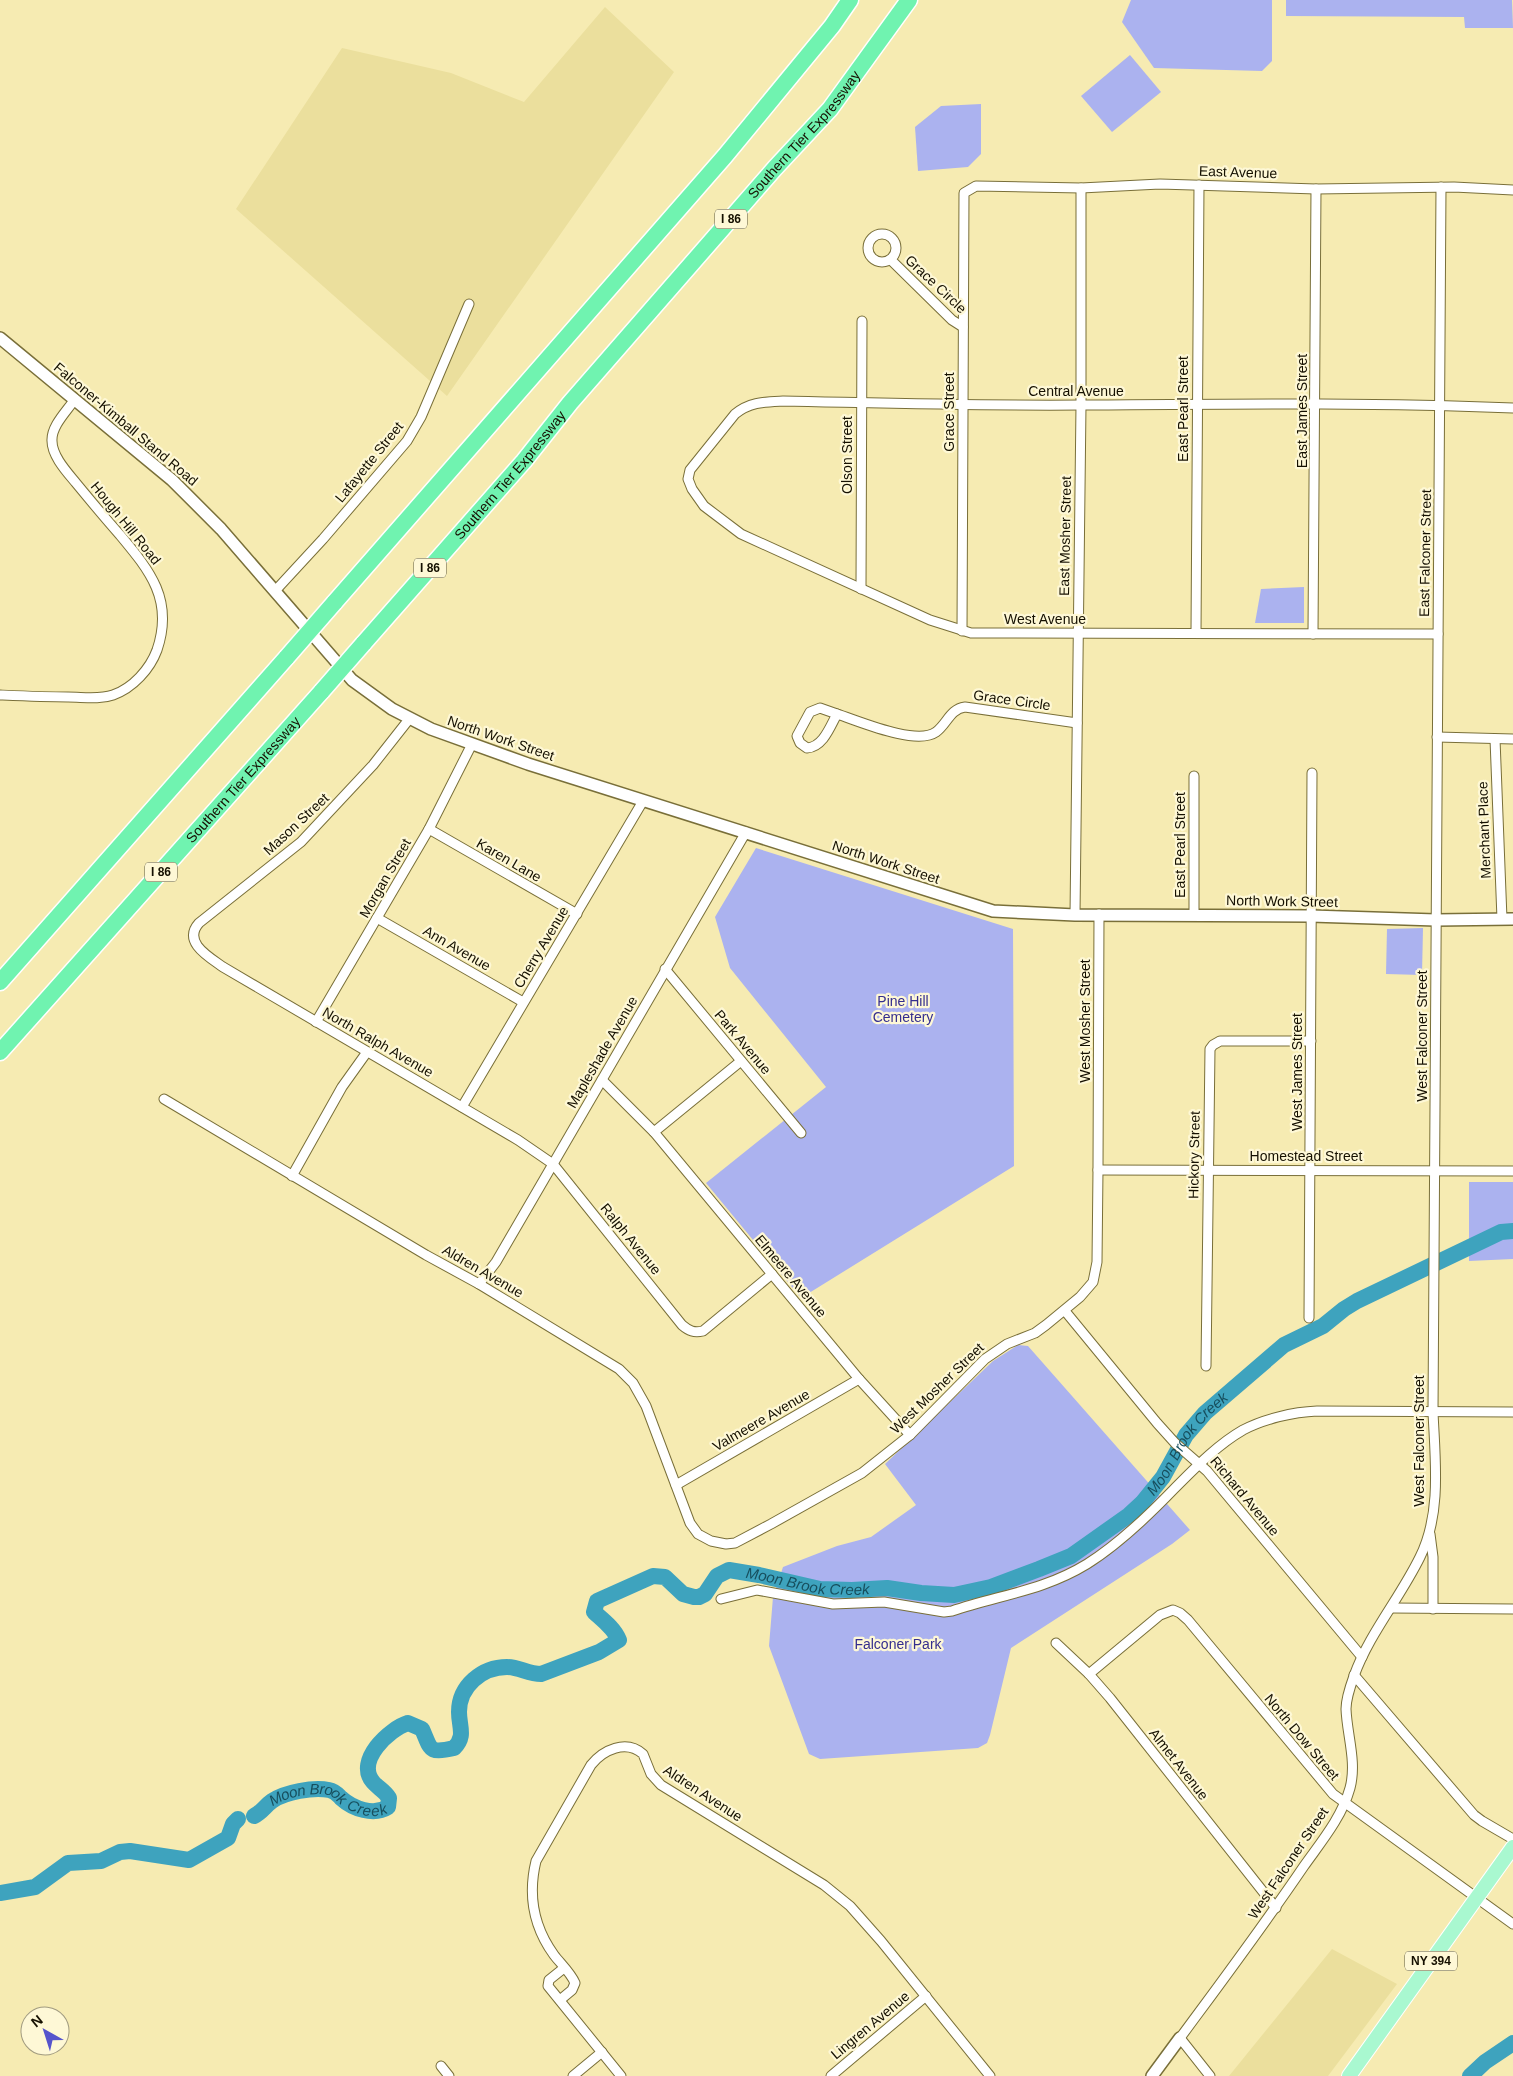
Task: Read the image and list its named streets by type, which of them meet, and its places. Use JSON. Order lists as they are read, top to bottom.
{
  "streets": {
    "highway": ["Southern Tier Expressway", "I 86"],
    "main road": ["NY 394"],
    "street": [
      "East Avenue",
      "Grace Circle",
      "Central Avenue",
      "East Pearl Street",
      "East James Street",
      "Grace Street",
      "Falconer-Kimball Stand Road",
      "Olson Street",
      "Lafayette Street",
      "Hough Hill Road",
      "East Mosher Street",
      "East Falconer Street",
      "West Avenue",
      "North Work Street",
      "Mason Street",
      "Merchant Place",
      "Karen Lane",
      "Morgan Street",
      "Cherry Avenue",
      "Ann Avenue",
      "West Mosher Street",
      "West Falconer Street",
      "North Ralph Avenue",
      "Park Avenue",
      "Mapleshade Avenue",
      "West James Street",
      "Hickory Street",
      "Homestead Street",
      "Ralph Avenue",
      "Aldren Avenue",
      "Elmeere Avenue",
      "Valmeere Avenue",
      "Richard Avenue",
      "North Dow Street",
      "Almet Avenue",
      "Lingren Avenue"
    ]
  },
  "crossings": [
    ["East Avenue", "East Pearl Street"],
    ["East Avenue", "East James Street"],
    ["East Avenue", "Grace Street"],
    ["East Avenue", "East Mosher Street"],
    ["East Avenue", "East Falconer Street"],
    ["Grace Circle", "Grace Street"],
    ["Grace Circle", "East Mosher Street"],
    ["Central Avenue", "East Pearl Street"],
    ["Central Avenue", "East James Street"],
    ["Central Avenue", "Grace Street"],
    ["Central Avenue", "Olson Street"],
    ["Central Avenue", "East Mosher Street"],
    ["Central Avenue", "East Falconer Street"],
    ["Central Avenue", "West Avenue"],
    ["East Pearl Street", "West Avenue"],
    ["East Pearl Street", "North Work Street"],
    ["East James Street", "West Avenue"],
    ["Grace Street", "West Avenue"],
    ["Falconer-Kimball Stand Road", "Lafayette Street"],
    ["Falconer-Kimball Stand Road", "Hough Hill Road"],
    ["Falconer-Kimball Stand Road", "North Work Street"],
    ["Olson Street", "West Avenue"],
    ["East Mosher Street", "West Avenue"],
    ["East Mosher Street", "North Work Street"],
    ["East Falconer Street", "West Avenue"],
    ["East Falconer Street", "North Work Street"],
    ["East Falconer Street", "West Falconer Street"],
    ["North Work Street", "Mason Street"],
    ["North Work Street", "Merchant Place"],
    ["North Work Street", "Morgan Street"],
    ["North Work Street", "Cherry Avenue"],
    ["North Work Street", "West Mosher Street"],
    ["North Work Street", "West Falconer Street"],
    ["North Work Street", "Mapleshade Avenue"],
    ["North Work Street", "West James Street"],
    ["Mason Street", "North Ralph Avenue"],
    ["Karen Lane", "Morgan Street"],
    ["Karen Lane", "Cherry Avenue"],
    ["Morgan Street", "Ann Avenue"],
    ["Morgan Street", "North Ralph Avenue"],
    ["Cherry Avenue", "Ann Avenue"],
    ["Cherry Avenue", "North Ralph Avenue"],
    ["West Mosher Street", "Homestead Street"],
    ["West Mosher Street", "Aldren Avenue"],
    ["West Mosher Street", "Elmeere Avenue"],
    ["West Mosher Street", "Richard Avenue"],
    ["West Falconer Street", "Homestead Street"],
    ["West Falconer Street", "Richard Avenue"],
    ["West Falconer Street", "North Dow Street"],
    ["West Falconer Street", "Almet Avenue"],
    ["North Ralph Avenue", "Mapleshade Avenue"],
    ["North Ralph Avenue", "Ralph Avenue"],
    ["Park Avenue", "Mapleshade Avenue"],
    ["Mapleshade Avenue", "Ralph Avenue"],
    ["Mapleshade Avenue", "Aldren Avenue"],
    ["Mapleshade Avenue", "Elmeere Avenue"],
    ["West James Street", "Hickory Street"],
    ["West James Street", "Homestead Street"],
    ["Hickory Street", "Homestead Street"],
    ["Ralph Avenue", "Elmeere Avenue"],
    ["Aldren Avenue", "Valmeere Avenue"],
    ["Aldren Avenue", "Lingren Avenue"],
    ["Elmeere Avenue", "Valmeere Avenue"],
    ["North Dow Street", "Almet Avenue"],
    ["North Dow Street", "NY 394"]
  ],
  "water": ["Moon Brook Creek"],
  "parks": ["Pine Hill Cemetery", "Falconer Park"],
  "north": "top left"
}
